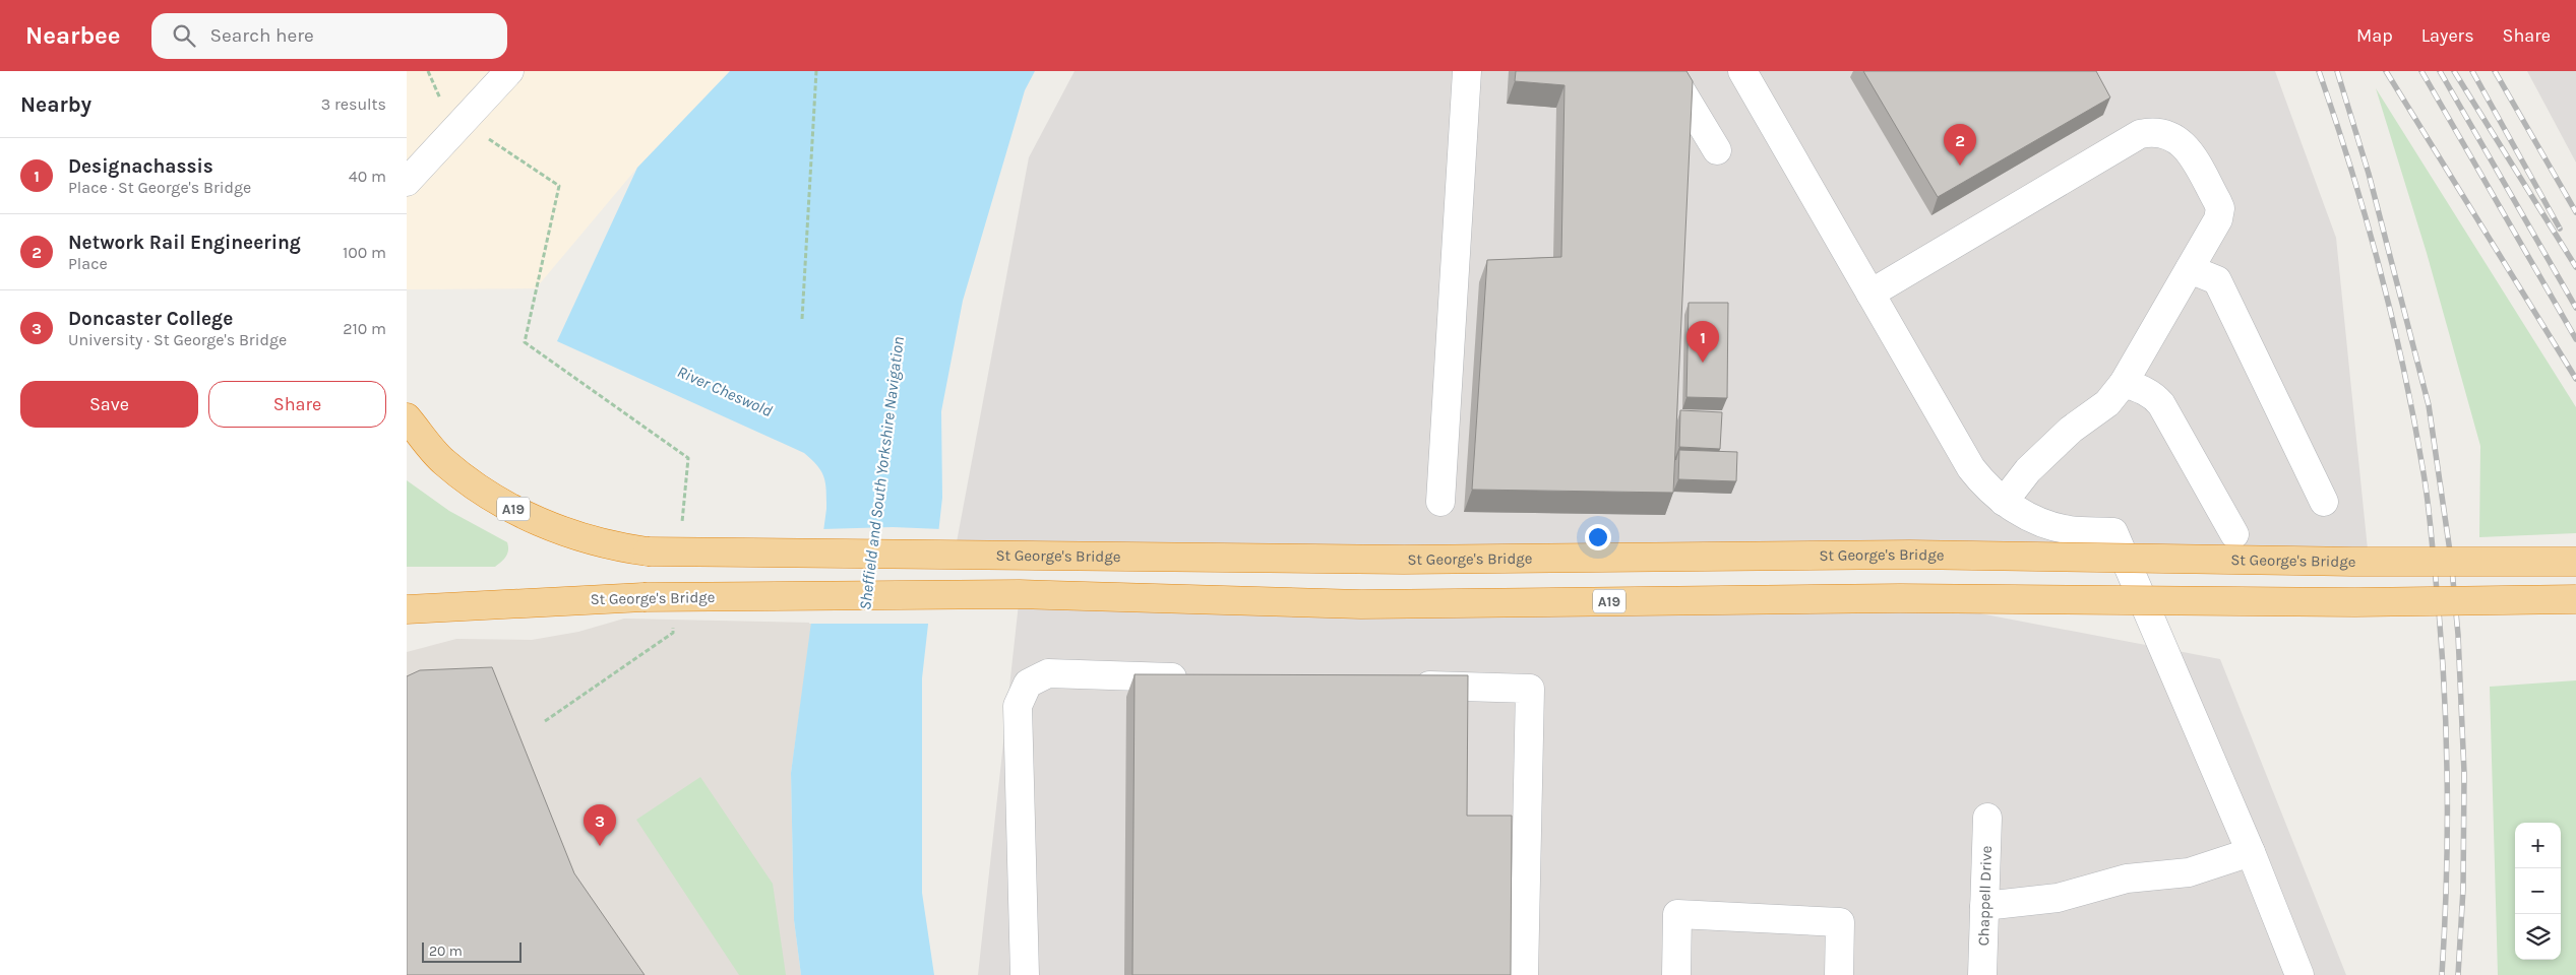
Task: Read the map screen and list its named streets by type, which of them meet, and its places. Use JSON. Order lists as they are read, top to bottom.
{
  "streets": {
    "highway": ["A19", "St George's Bridge"],
    "street": ["Chappell Drive"]
  },
  "water": ["River Cheswold", "Sheffield and South Yorkshire Navigation"],
  "scale_bar": "20 m",
  "page": {
    "header": "Nearbee",
    "search": "Search here",
    "nav": ["Map", "Layers", "Share"],
    "heading": ["Nearby", "3 results"],
    "pins": ["2", "1", "3"],
    "list": [
      {
        "mark": "1",
        "name": "Designachassis",
        "note": "Place · St George's Bridge",
        "value": "40 m"
      },
      {
        "mark": "2",
        "name": "Network Rail Engineering",
        "note": "Place",
        "value": "100 m"
      },
      {
        "mark": "3",
        "name": "Doncaster College",
        "note": "University · St George's Bridge",
        "value": "210 m"
      }
    ],
    "buttons": ["Save", "Share"],
    "map_buttons": ["+", "−"],
    "scale": "20 m"
  }
}
